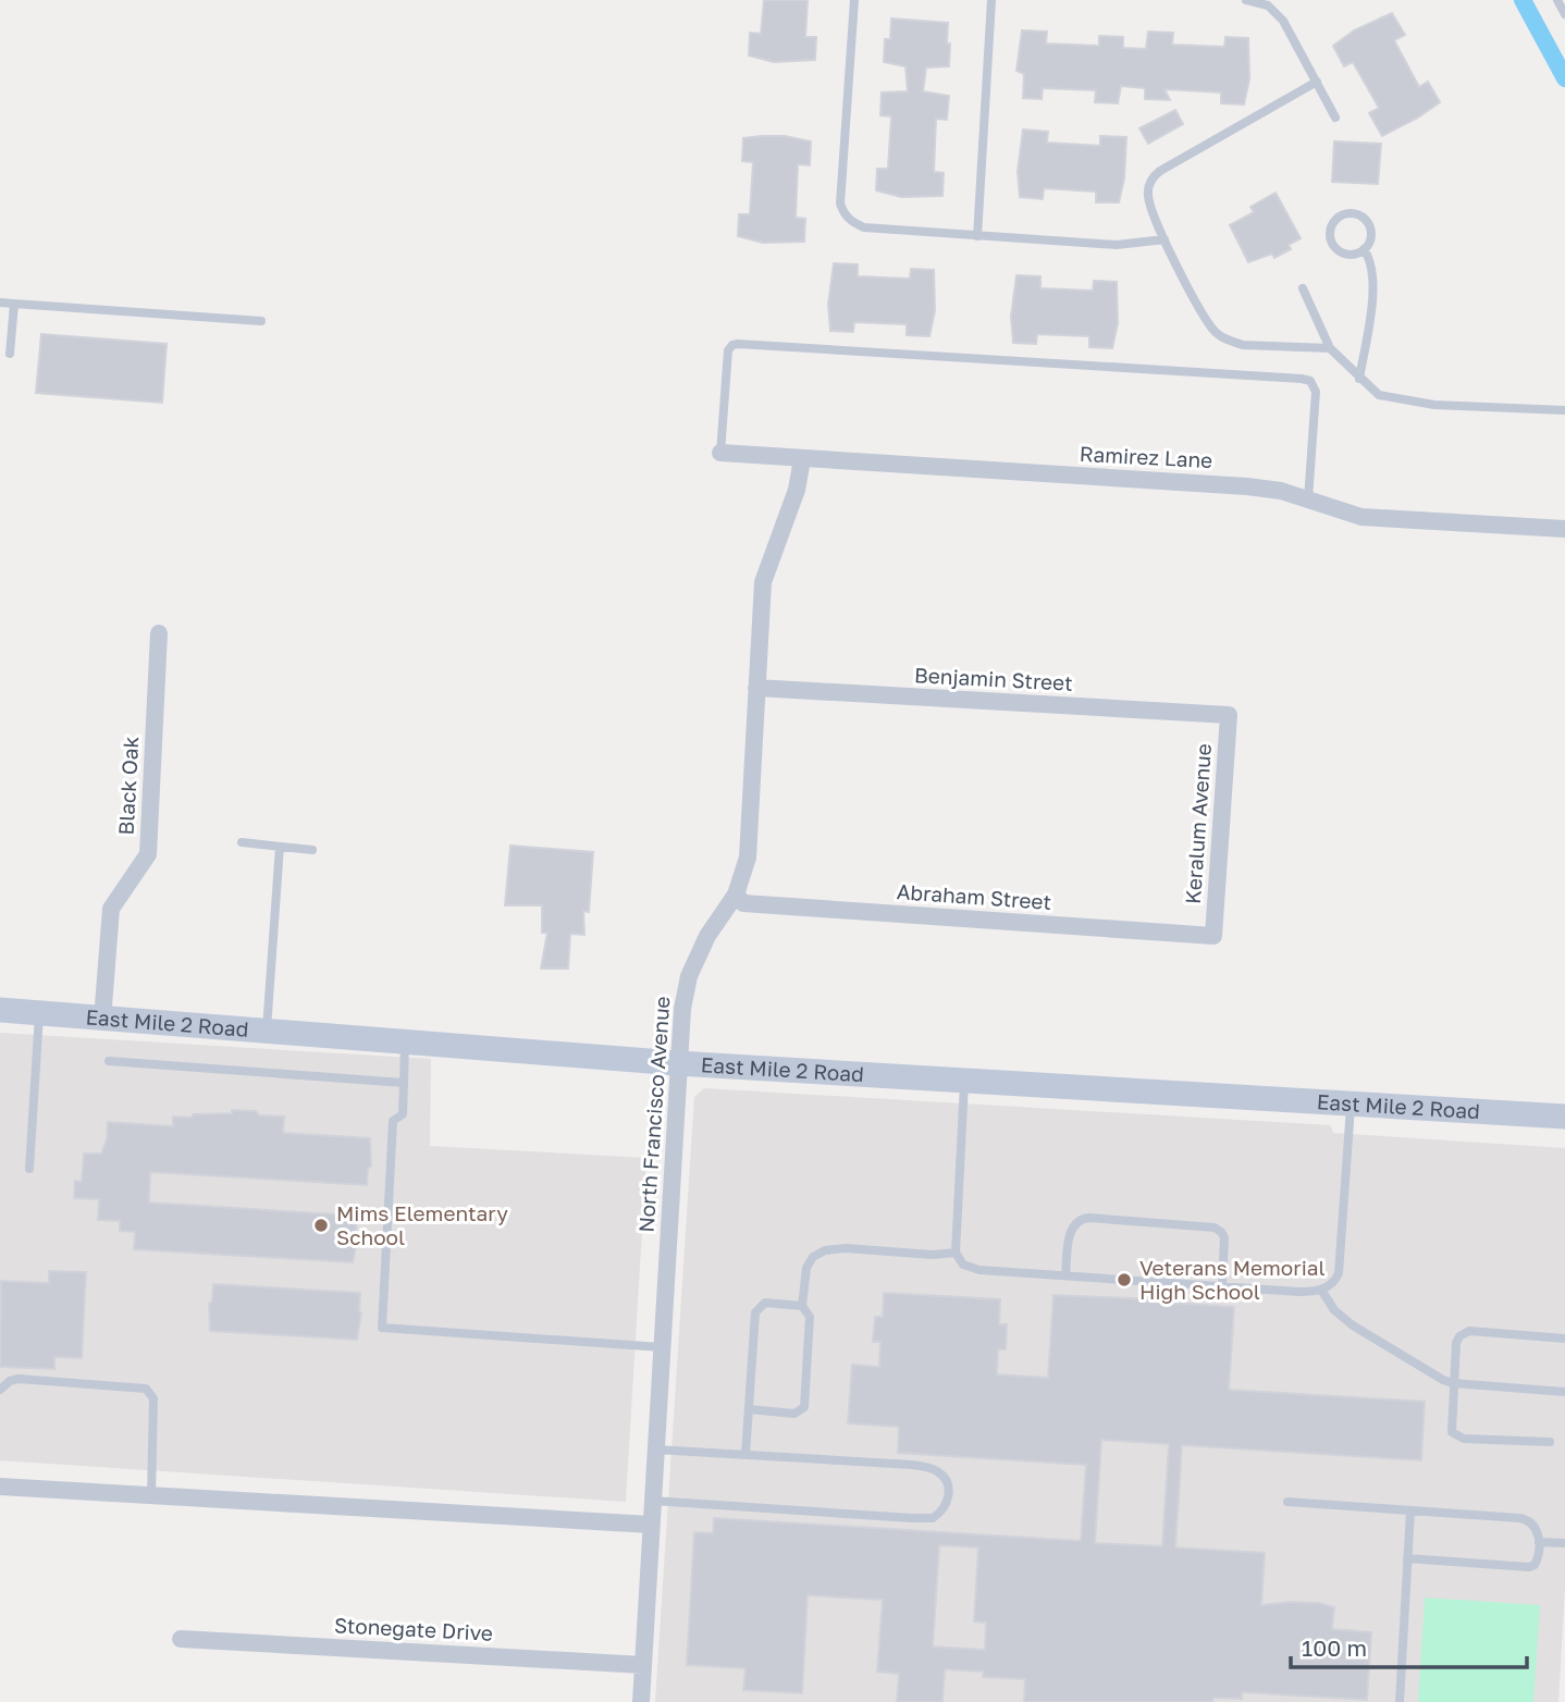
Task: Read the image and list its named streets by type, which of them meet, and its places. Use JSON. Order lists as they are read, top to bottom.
{
  "streets": {
    "main road": ["East Mile 2 Road"],
    "street": [
      "Ramirez Lane",
      "Benjamin Street",
      "Black Oak",
      "Keralum Avenue",
      "Abraham Street",
      "North Francisco Avenue",
      "Stonegate Drive"
    ]
  },
  "crossings": [
    ["Ramirez Lane", "North Francisco Avenue"],
    ["Benjamin Street", "Keralum Avenue"],
    ["Benjamin Street", "North Francisco Avenue"],
    ["Black Oak", "East Mile 2 Road"],
    ["Keralum Avenue", "Abraham Street"],
    ["Abraham Street", "North Francisco Avenue"],
    ["East Mile 2 Road", "North Francisco Avenue"],
    ["North Francisco Avenue", "Stonegate Drive"]
  ],
  "places": ["Mims Elementary School", "Veterans Memorial High School"],
  "scale_bar": "100 m"
}
